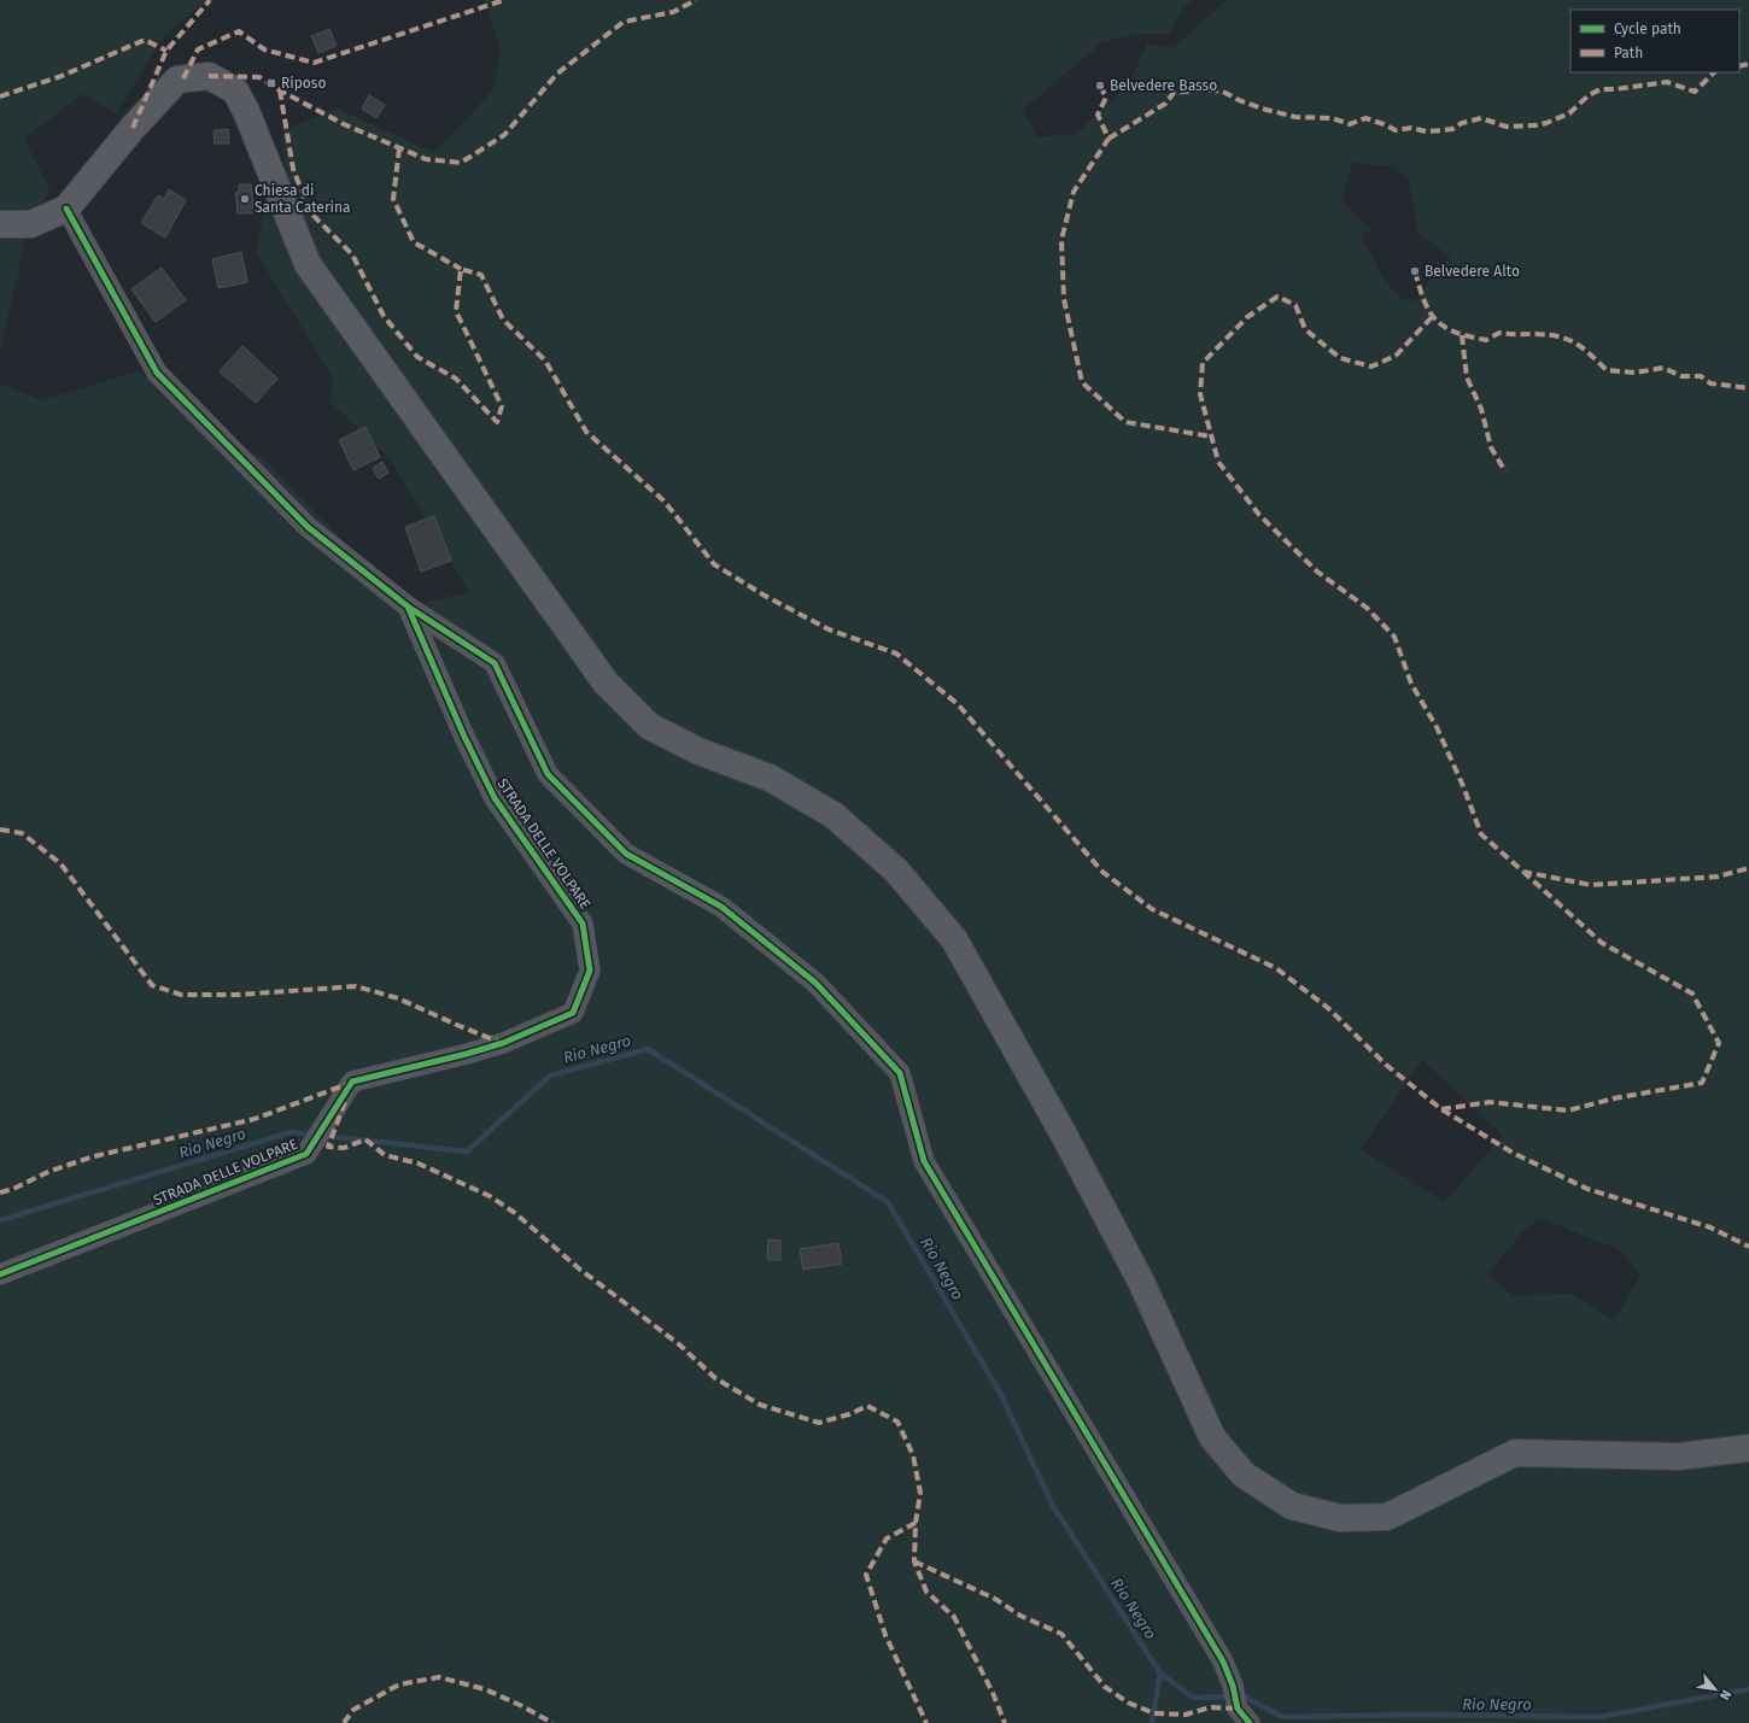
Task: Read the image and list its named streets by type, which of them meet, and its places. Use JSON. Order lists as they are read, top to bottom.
{
  "streets": {
    "street": ["STRADA DELLE VOLPARE"]
  },
  "water": ["Rio Negro"],
  "places": {
    "transit": ["Riposo"],
    "other": ["Belvedere Basso", "Chiesa di Santa Caterina", "Belvedere Alto"]
  },
  "legend": ["Cycle path", "Path"],
  "north": "bottom right"
}
